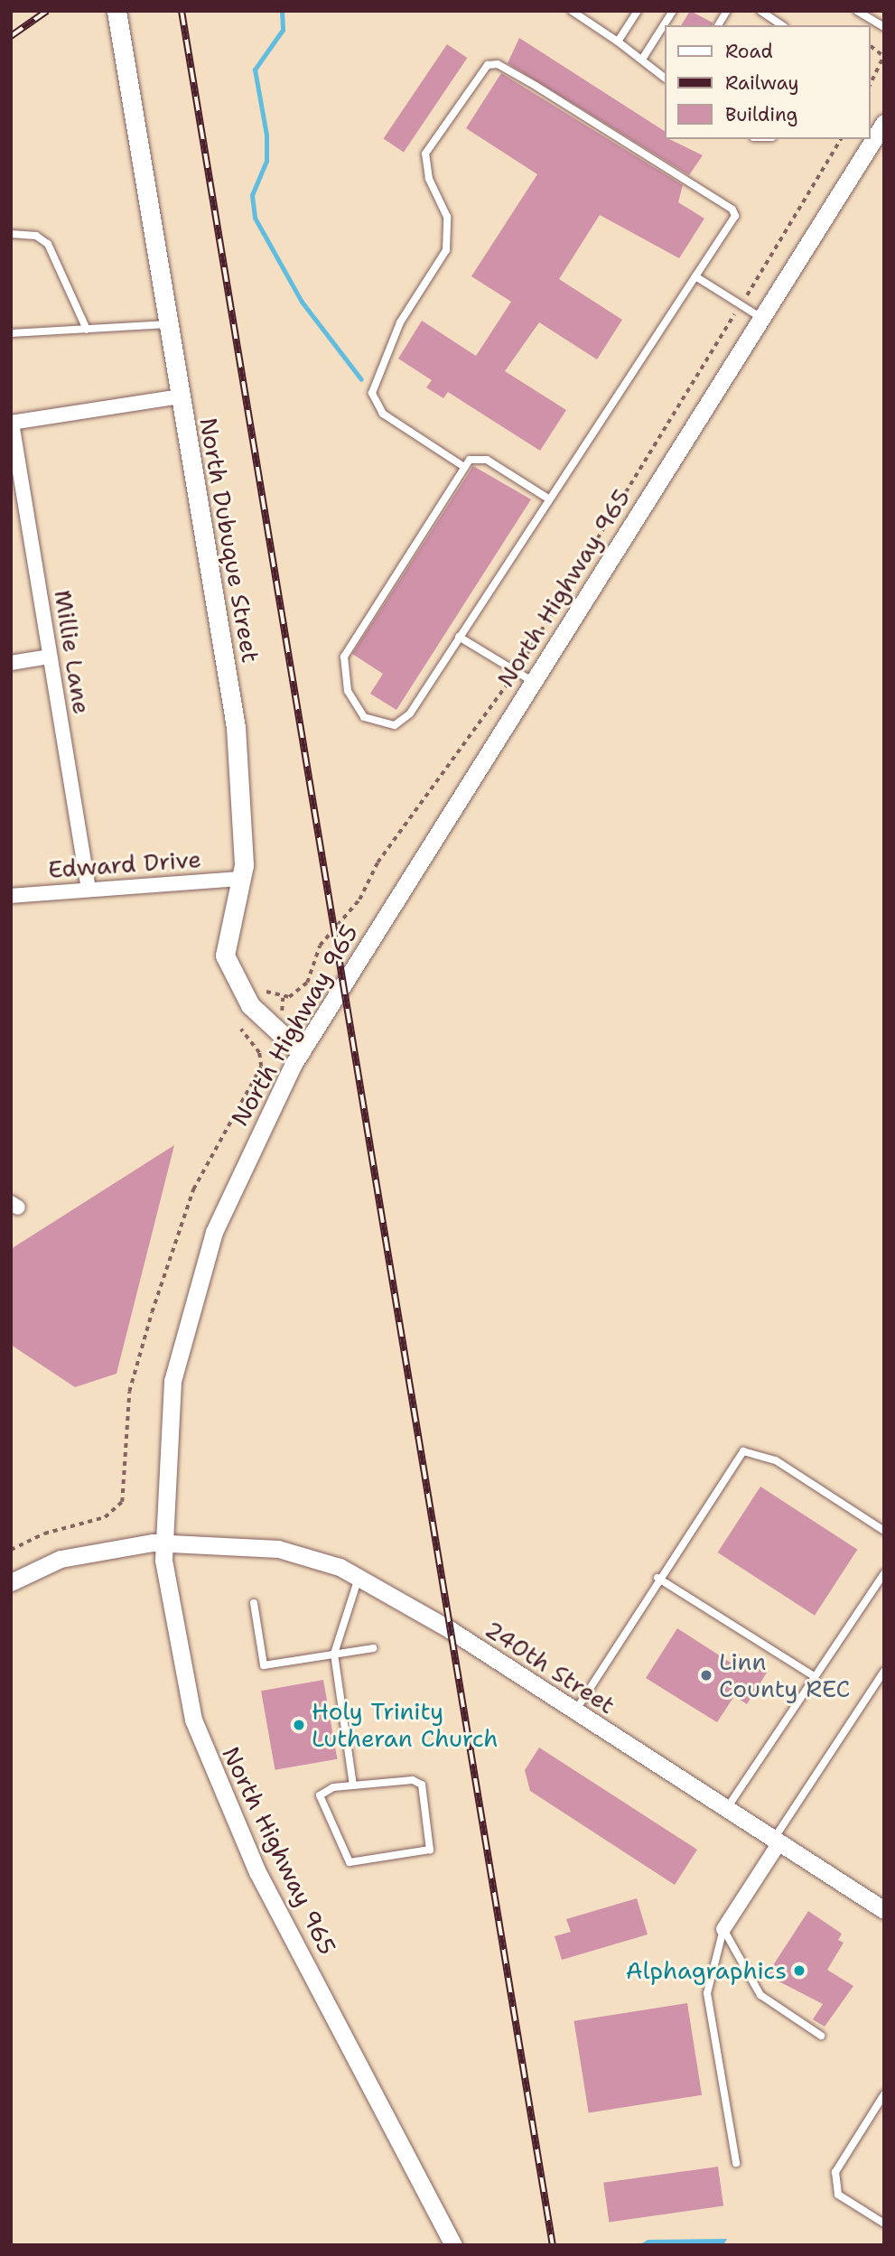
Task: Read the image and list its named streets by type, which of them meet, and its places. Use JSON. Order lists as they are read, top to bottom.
{
  "streets": {
    "main road": ["North Dubuque Street"],
    "street": [
      "North Highway 965",
      "Millie Lane",
      "Edward Drive",
      "240th Street"
    ]
  },
  "crossings": [
    ["North Dubuque Street", "North Highway 965"],
    ["North Dubuque Street", "Edward Drive"],
    ["North Highway 965", "240th Street"],
    ["Millie Lane", "Edward Drive"]
  ],
  "places": ["Linn County REC", "Holy Trinity Lutheran Church", "Alphagraphics"],
  "legend": ["Road", "Railway", "Building"]
}
